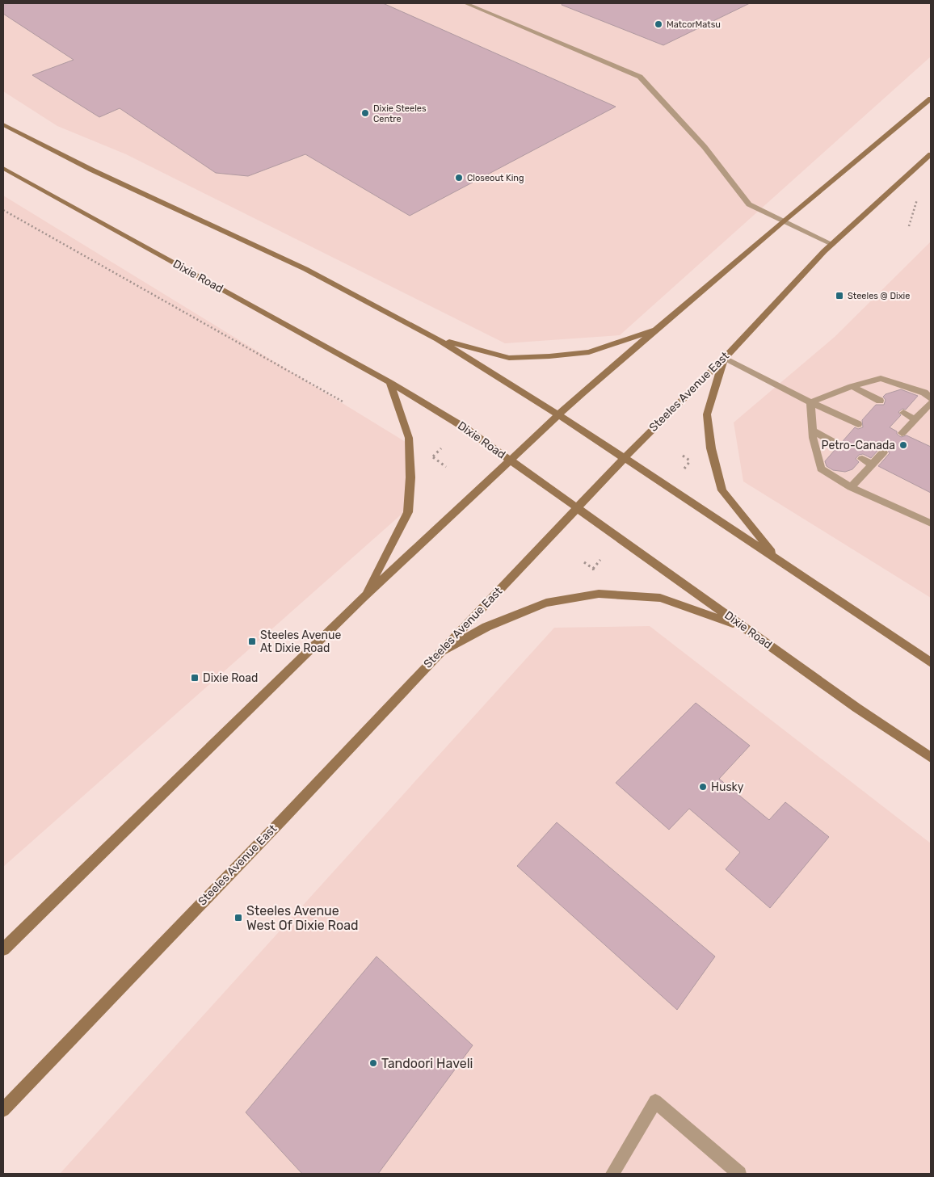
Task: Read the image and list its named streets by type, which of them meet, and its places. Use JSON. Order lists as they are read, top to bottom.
{
  "streets": {
    "main road": ["Dixie Road", "Steeles Avenue East"]
  },
  "crossings": [
    ["Dixie Road", "Steeles Avenue East"]
  ],
  "places": {
    "other": [
      "MatcorMatsu",
      "Dixie Steeles Centre",
      "Closeout King",
      "Petro-Canada",
      "Husky",
      "Tandoori Haveli"
    ],
    "transit": [
      "Steeles @ Dixie",
      "Steeles Avenue At Dixie Road",
      "Dixie Road",
      "Steeles Avenue West Of Dixie Road"
    ]
  }
}
